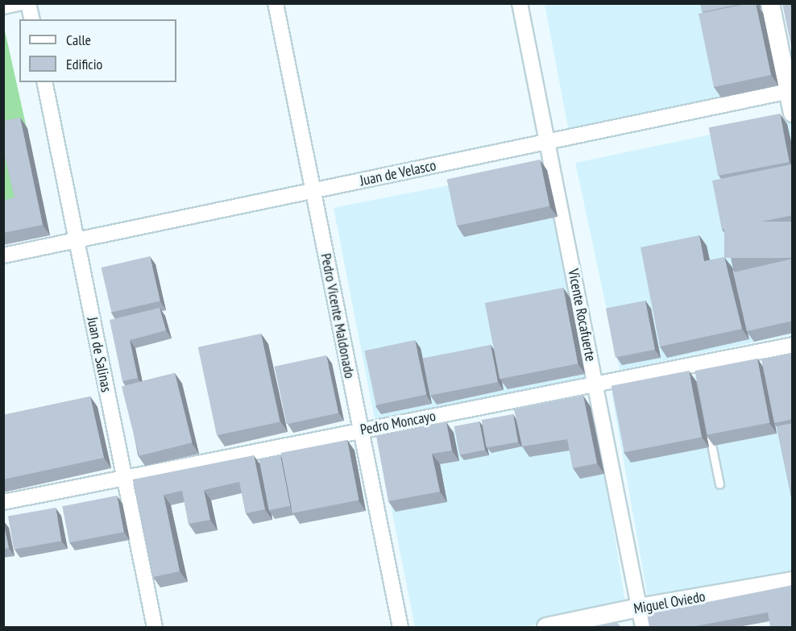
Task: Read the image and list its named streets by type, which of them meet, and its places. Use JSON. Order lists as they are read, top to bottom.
{
  "streets": {
    "street": [
      "Juan de Velasco",
      "Vicente Rocafuerte",
      "Pedro Vicente Maldonado",
      "Juan de Salinas",
      "Pedro Moncayo",
      "Miguel Oviedo"
    ]
  },
  "crossings": [
    ["Juan de Velasco", "Vicente Rocafuerte"],
    ["Juan de Velasco", "Pedro Vicente Maldonado"],
    ["Juan de Velasco", "Juan de Salinas"],
    ["Vicente Rocafuerte", "Pedro Moncayo"],
    ["Vicente Rocafuerte", "Miguel Oviedo"],
    ["Pedro Vicente Maldonado", "Pedro Moncayo"],
    ["Juan de Salinas", "Pedro Moncayo"]
  ],
  "legend": ["Calle", "Edificio"]
}
